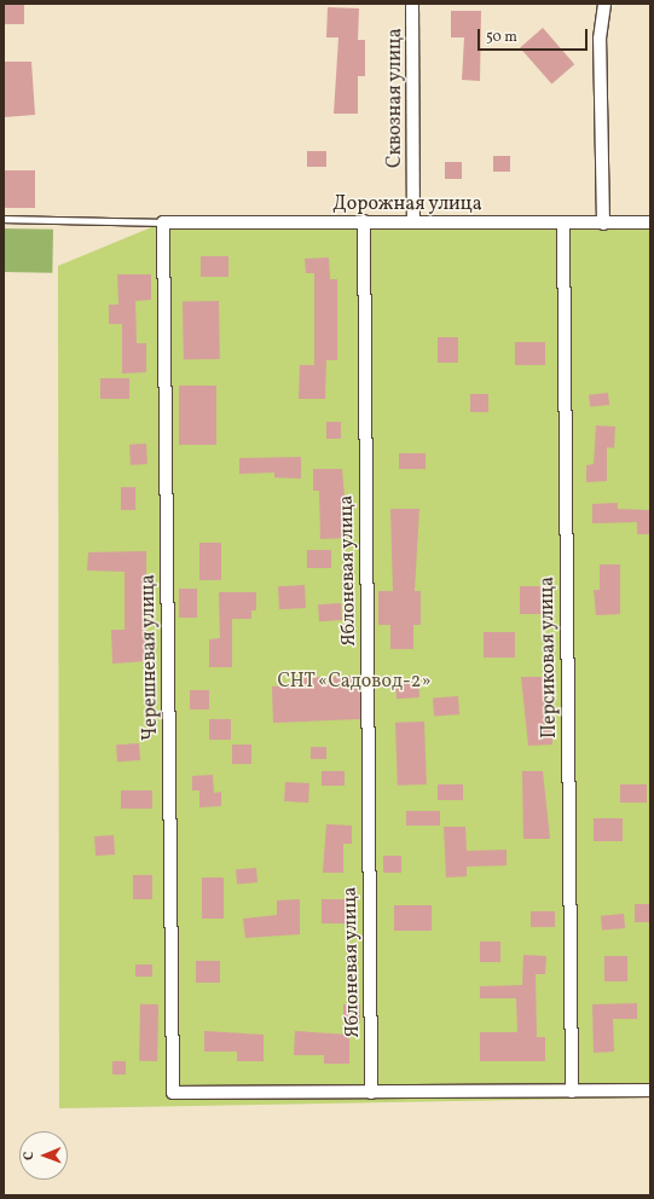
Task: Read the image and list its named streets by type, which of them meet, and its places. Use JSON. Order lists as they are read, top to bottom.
{
  "streets": {
    "street": [
      "Сквозная улица",
      "Дорожная улица",
      "Яблоневая улица",
      "Черешневая улица",
      "Персиковая улица"
    ]
  },
  "crossings": [
    ["Сквозная улица", "Дорожная улица"],
    ["Дорожная улица", "Яблоневая улица"],
    ["Дорожная улица", "Черешневая улица"],
    ["Дорожная улица", "Персиковая улица"],
    ["Яблоневая улица", "Черешневая улица"]
  ],
  "parks": ["СНТ «Садовод-2»"],
  "scale_bar": "50 m",
  "north": "left"
}
